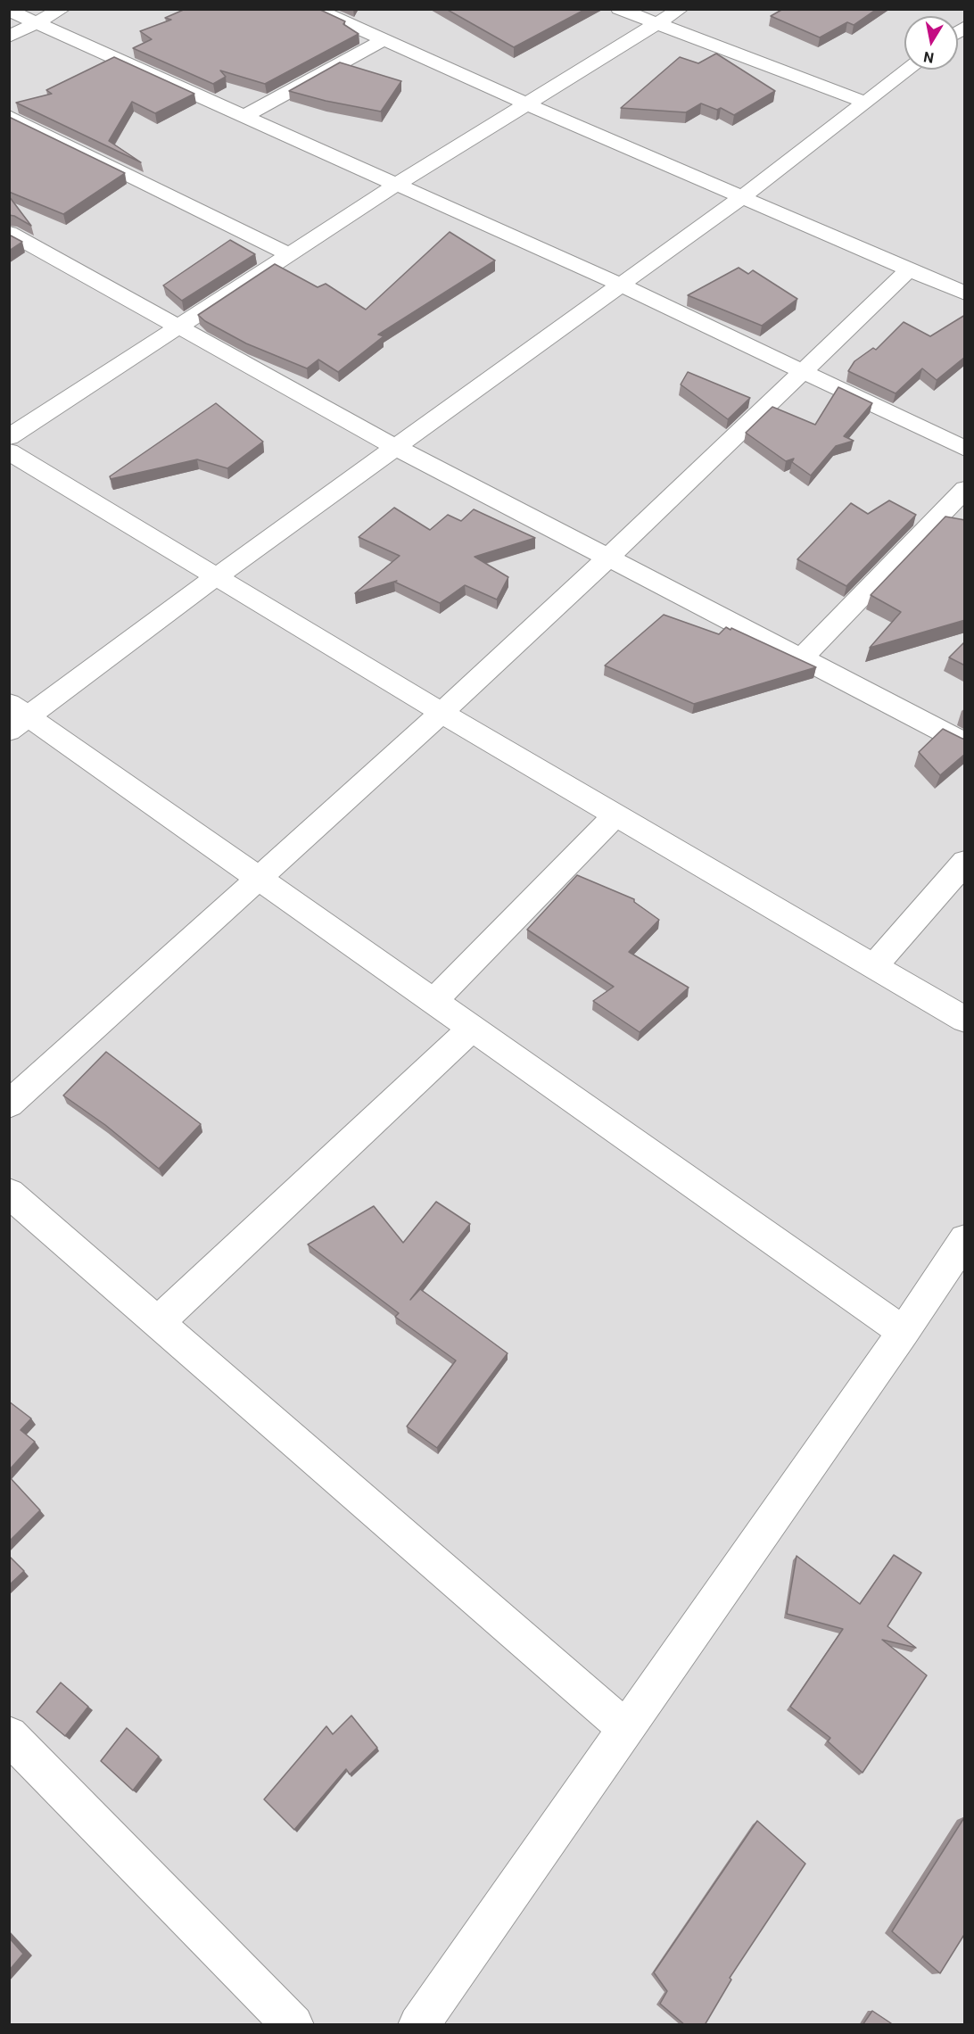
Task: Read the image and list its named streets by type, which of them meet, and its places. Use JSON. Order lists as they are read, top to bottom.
{
  "north": "bottom"
}
